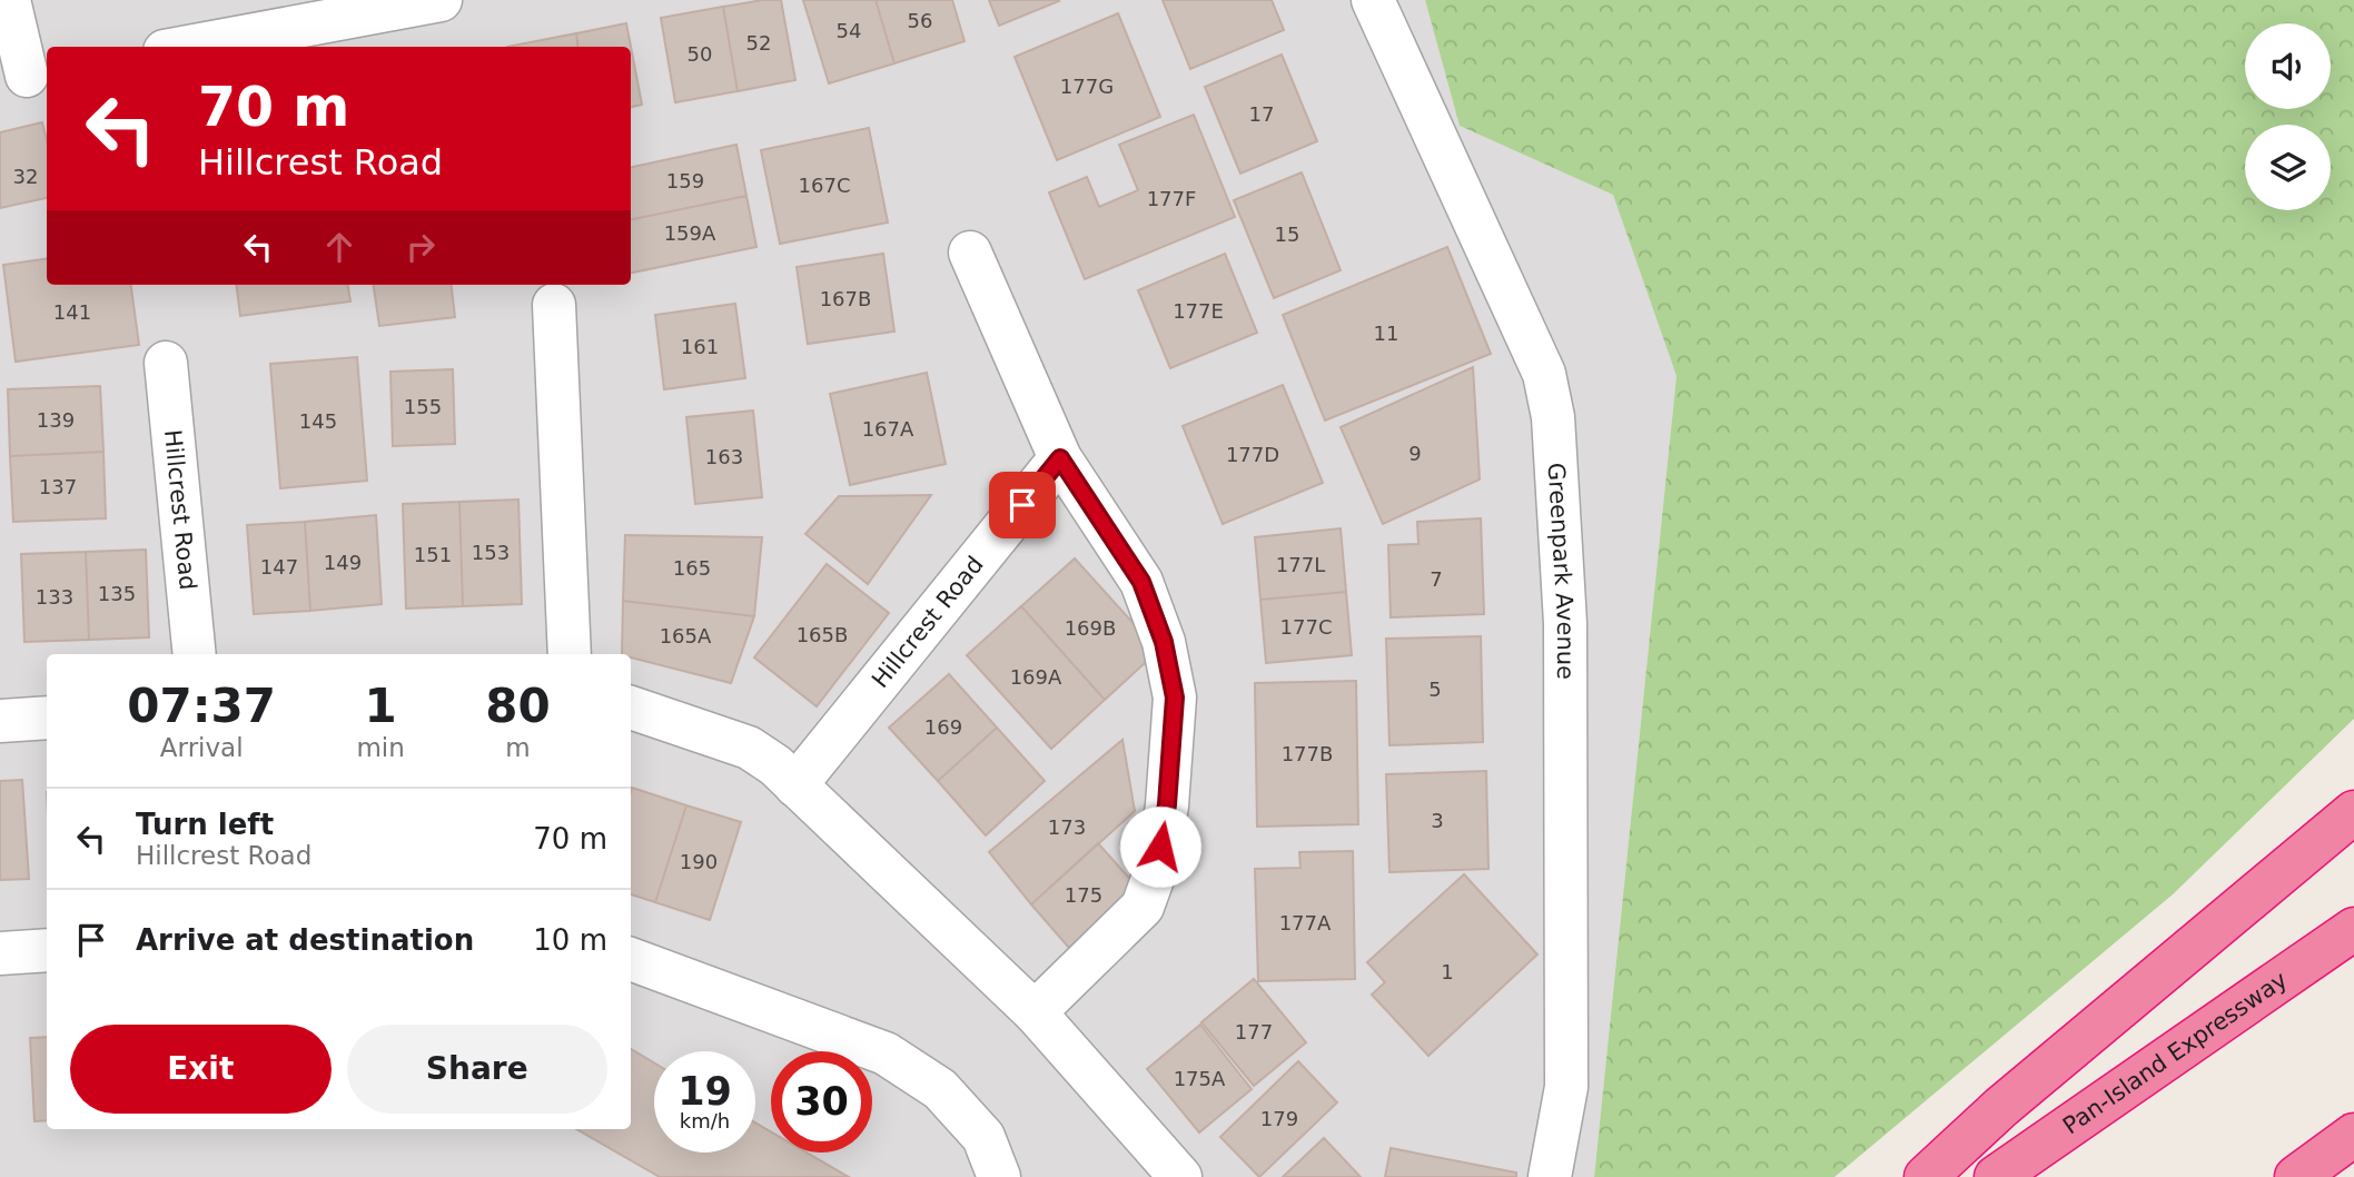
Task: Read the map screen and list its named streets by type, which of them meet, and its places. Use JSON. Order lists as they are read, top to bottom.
{
  "streets": {
    "highway": ["Pan-Island Expressway"],
    "street": ["Hillcrest Road", "Greenpark Avenue"]
  },
  "house_numbers": [
    "56",
    "54",
    "52",
    "50",
    "177G",
    "17",
    "32",
    "159",
    "167C",
    "177F",
    "159A",
    "15",
    "167B",
    "177E",
    "141",
    "11",
    "161",
    "155",
    "139",
    "145",
    "167A",
    "9",
    "177D",
    "163",
    "137",
    "153",
    "151",
    "149",
    "177L",
    "147",
    "165",
    "7",
    "135",
    "133",
    "177C",
    "169B",
    "165B",
    "165A",
    "169A",
    "5",
    "169",
    "177B",
    "3",
    "173",
    "190",
    "175",
    "177A",
    "1",
    "177",
    "175A",
    "179"
  ],
  "page": {
    "turn": ["70 m", "Hillcrest Road"],
    "eta": [
      "07:37",
      "Arrival",
      "1",
      "min",
      "80",
      "m"
    ],
    "list": [
      {
        "name": "Turn left",
        "note": "Hillcrest Road",
        "value": "70 m"
      },
      {
        "name": "Arrive at destination",
        "value": "10 m"
      }
    ],
    "buttons": ["Exit", "Share"],
    "speed": "19 km/h",
    "limit": "30"
  }
}
